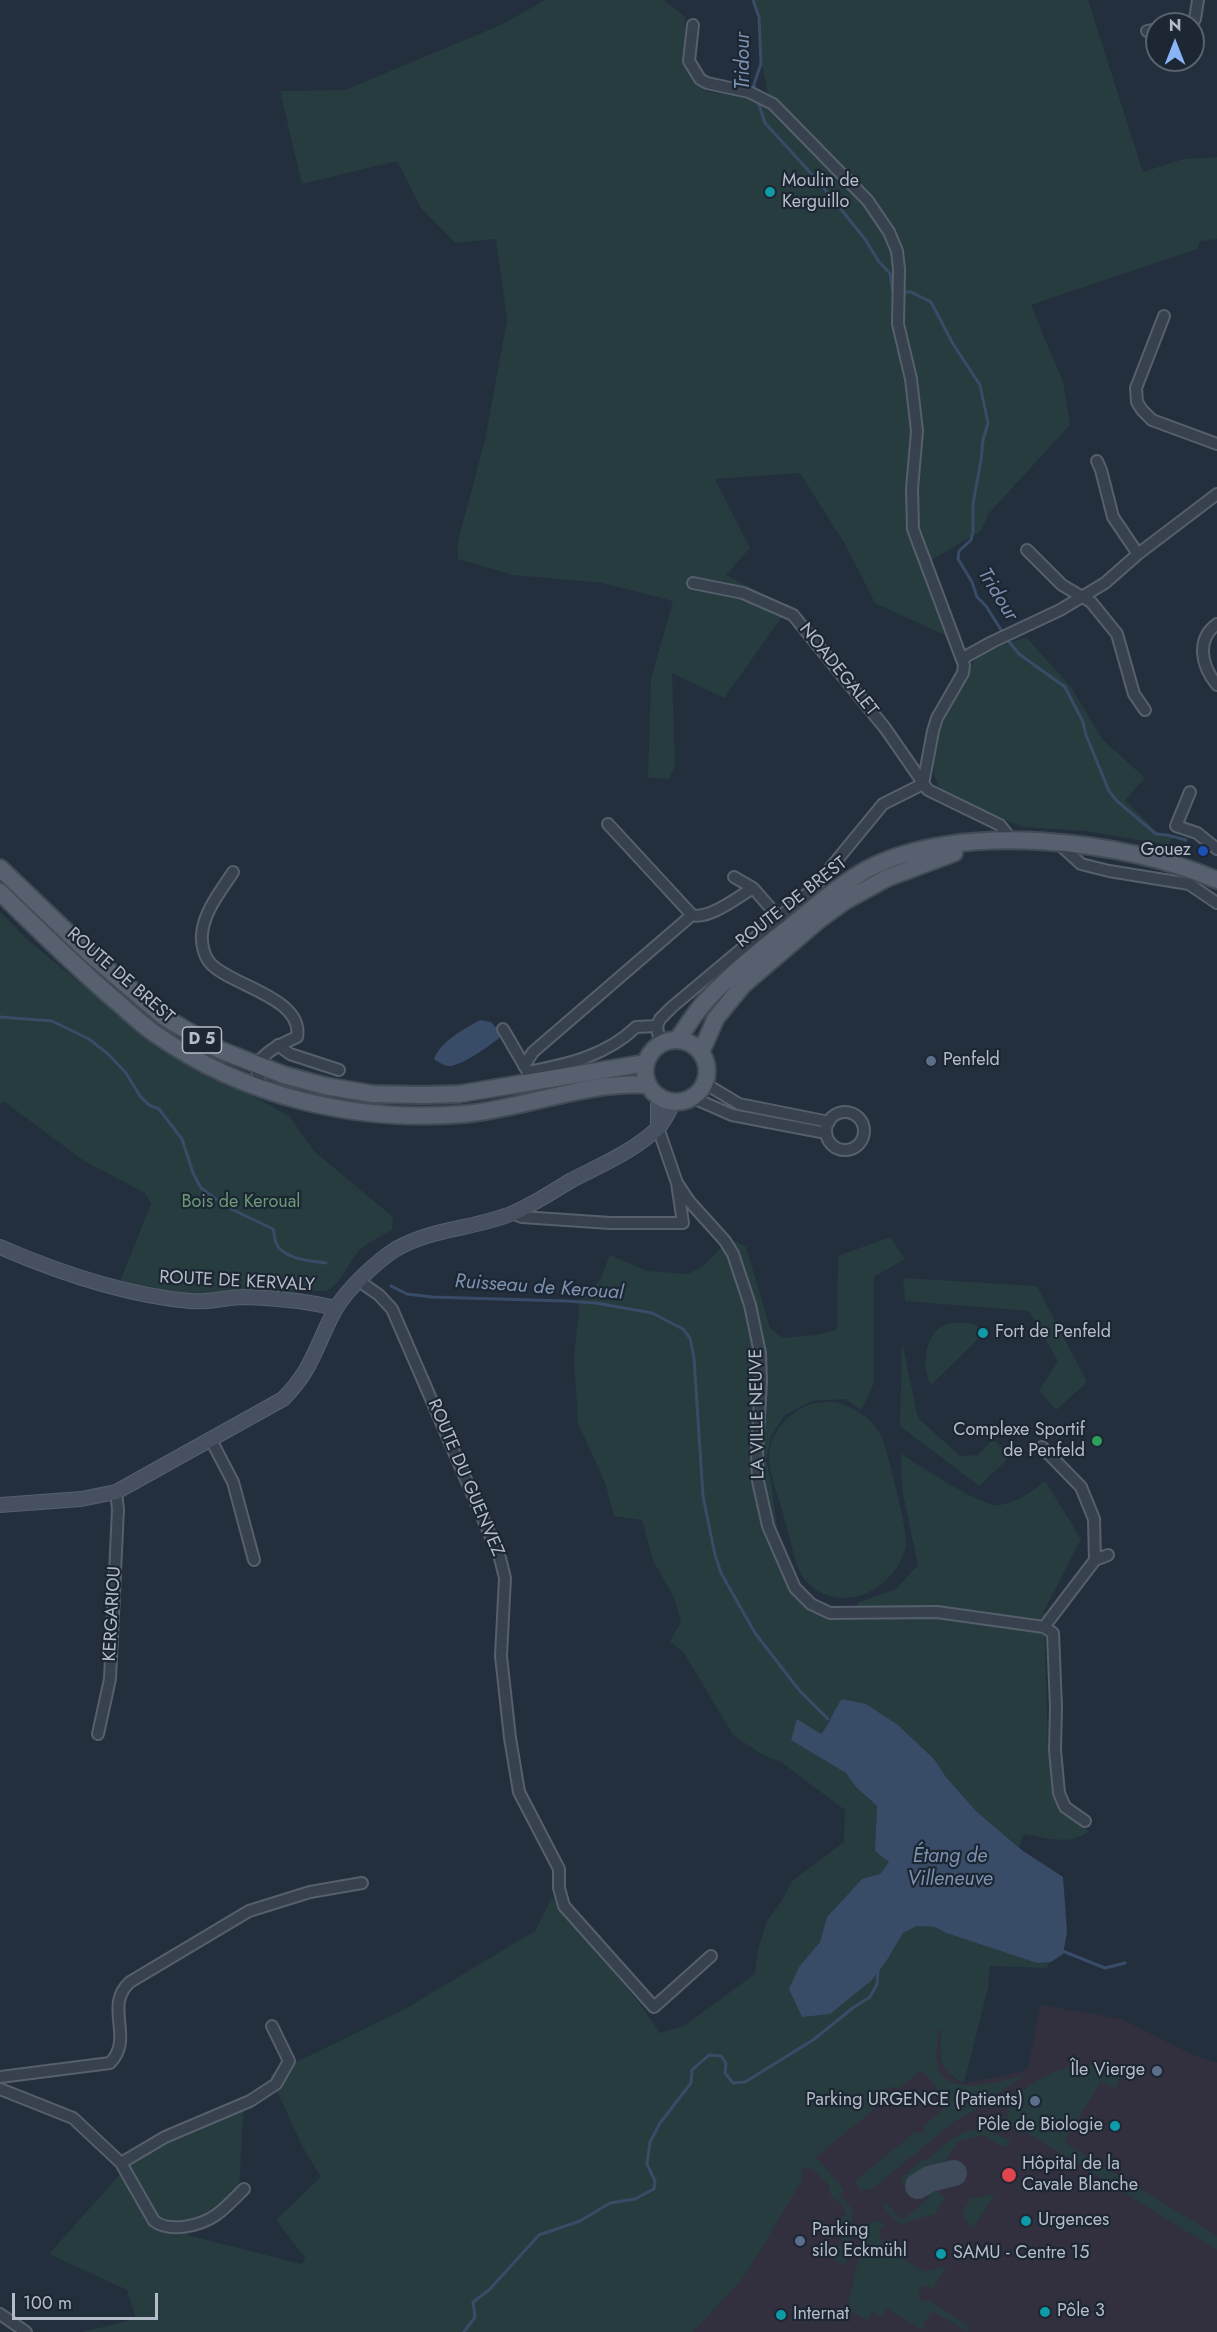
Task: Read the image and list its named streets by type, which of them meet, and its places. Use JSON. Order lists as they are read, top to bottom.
{
  "streets": {
    "main road": ["ROUTE DE BREST", "D 5"],
    "street": [
      "NOADEGALET",
      "ROUTE DE KERVALY",
      "LA VILLE NEUVE",
      "ROUTE DU GUENVEZ",
      "KERGARIOU"
    ]
  },
  "water": ["Tridour", "Ruisseau de Keroual", "Étang de Villeneuve"],
  "parks": ["Bois de Keroual"],
  "places": [
    "Moulin de Kerguillo",
    "Gouez",
    "Penfeld",
    "Fort de Penfeld",
    "Complexe Sportif de Penfeld",
    "Île Vierge",
    "Parking URGENCE (Patients)",
    "Pôle de Biologie",
    "Hôpital de la Cavale Blanche",
    "Urgences",
    "Parking silo Eckmühl",
    "SAMU - Centre 15",
    "Pôle 3",
    "Internat"
  ],
  "scale_bar": "100 m",
  "north": "top"
}
